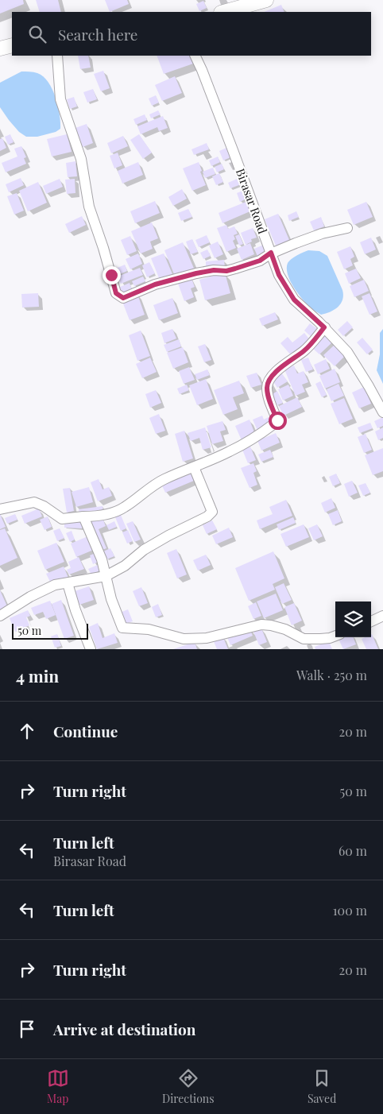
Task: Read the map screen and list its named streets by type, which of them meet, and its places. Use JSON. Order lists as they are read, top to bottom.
{
  "streets": {
    "street": ["Birasar Road"]
  },
  "scale_bar": "50 m",
  "page": {
    "search": "Search here",
    "scale": "50 m",
    "heading": ["4 min", "Walk · 250 m"],
    "list": [
      ["Continue", "20 m"],
      ["Turn right", "50 m"],
      ["Turn left", "Birasar Road", "60 m"],
      ["Turn left", "100 m"],
      ["Turn right", "20 m"],
      "Arrive at destination"
    ],
    "nav": ["Map", "Directions", "Saved"]
  }
}
